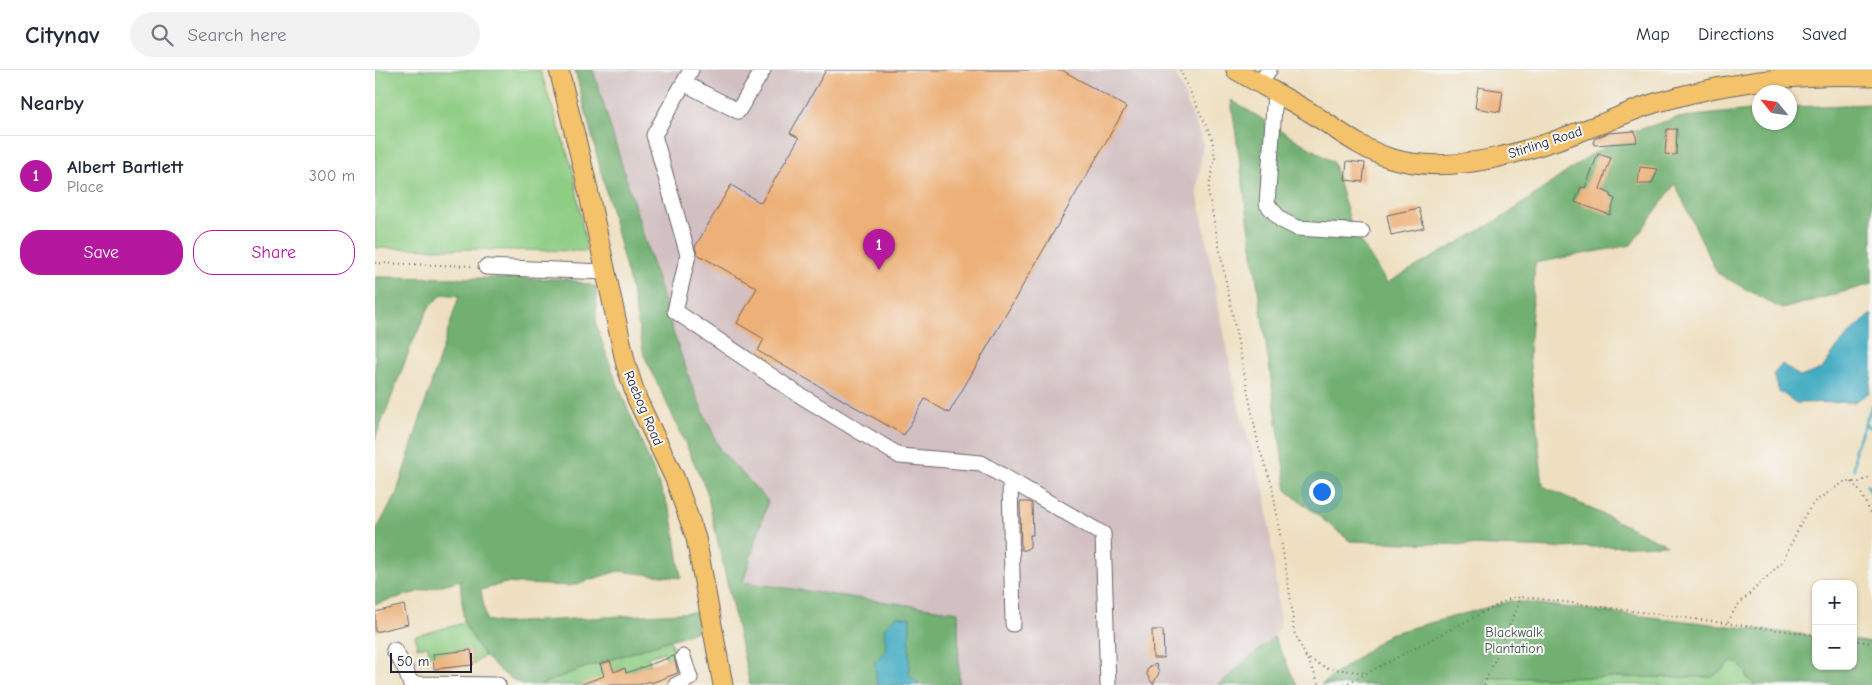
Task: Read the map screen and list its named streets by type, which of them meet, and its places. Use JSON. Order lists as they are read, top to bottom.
{
  "streets": {
    "main road": ["Stirling Road", "Raebog Road"]
  },
  "parks": ["Blackwalk Plantation"],
  "scale_bar": "50 m",
  "north": "top left",
  "page": {
    "header": "Citynav",
    "search": "Search here",
    "nav": ["Map", "Directions", "Saved"],
    "heading": "Nearby",
    "list": [
      {
        "mark": "1",
        "name": "Albert Bartlett",
        "note": "Place",
        "value": "300 m"
      }
    ],
    "buttons": ["Save", "Share"],
    "pins": "1",
    "map_buttons": ["+", "−"],
    "scale": "50 m"
  }
}
